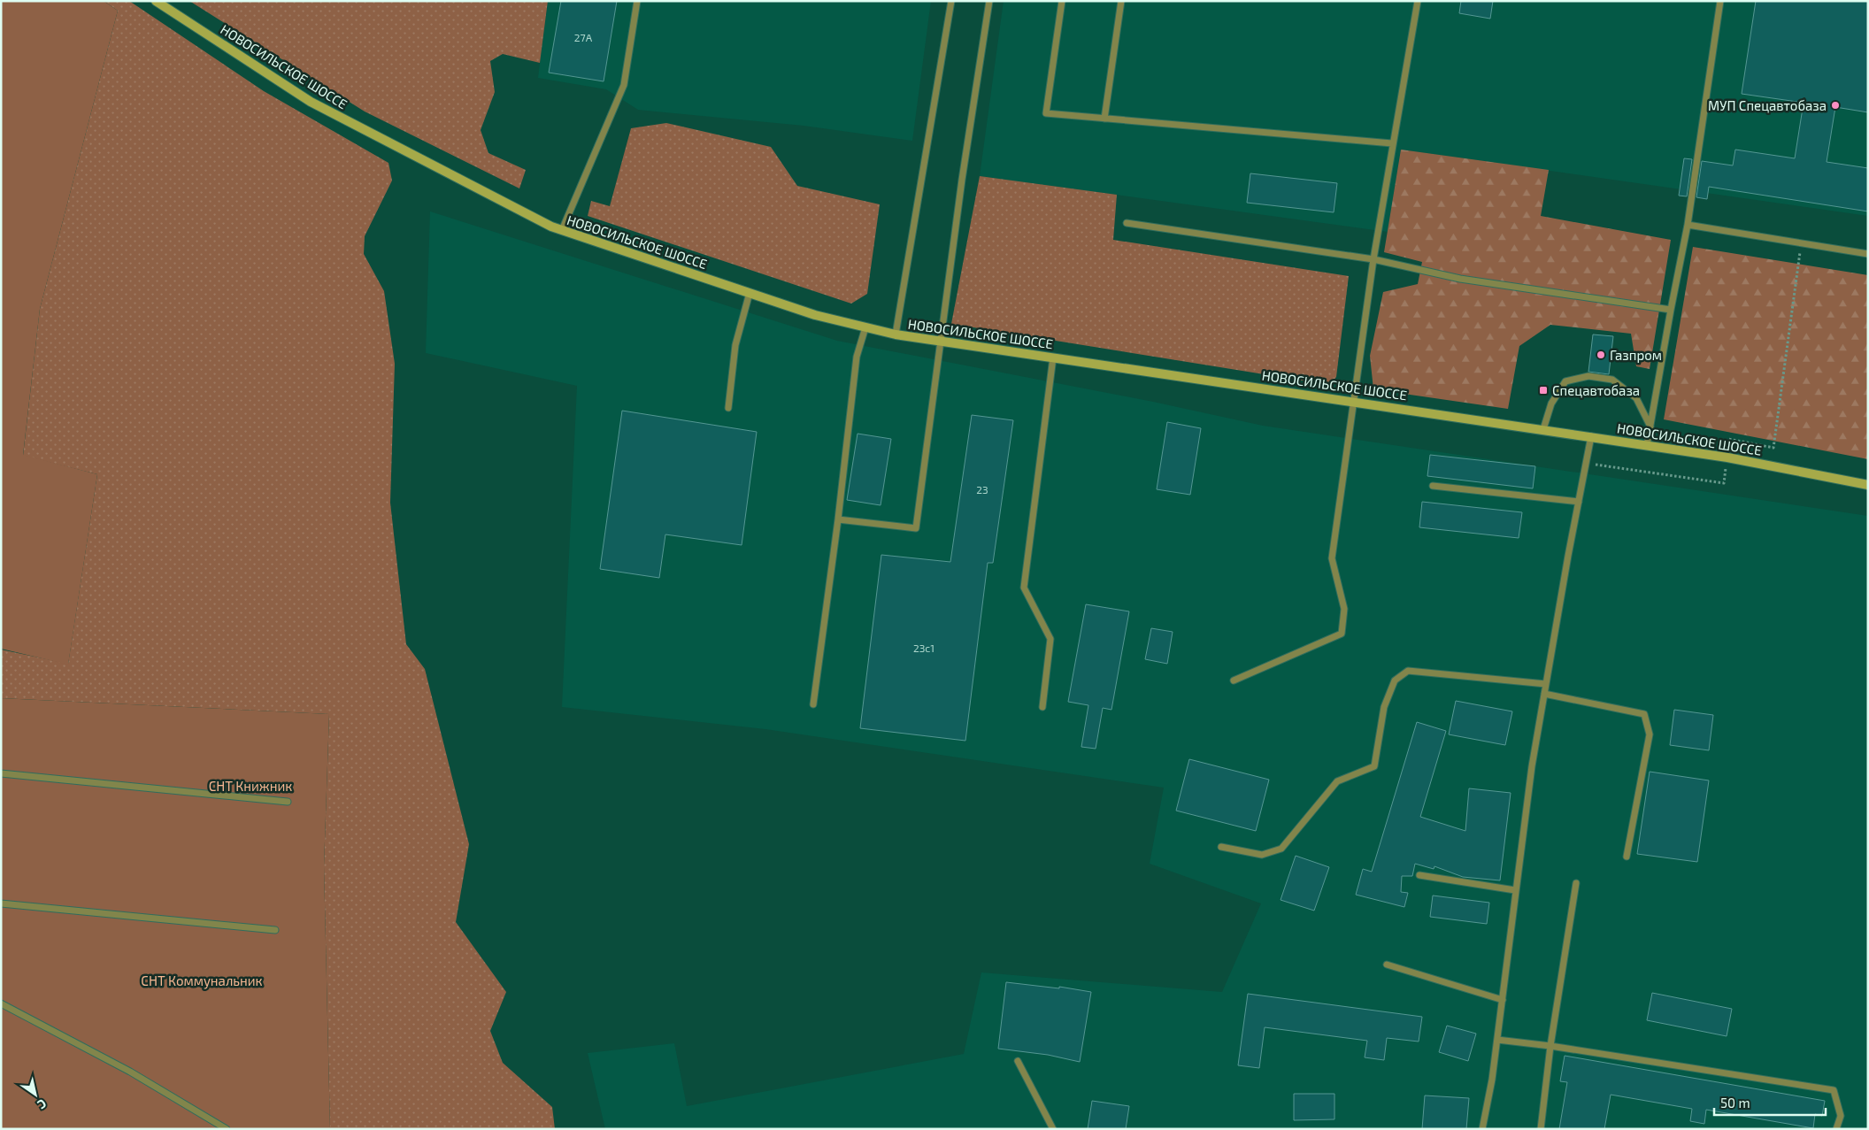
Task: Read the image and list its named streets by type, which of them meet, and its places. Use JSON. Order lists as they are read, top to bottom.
{
  "streets": {
    "street": ["НОВОСИЛЬСКОЕ ШОССЕ"]
  },
  "parks": ["СНТ Книжник", "СНТ Коммунальник"],
  "places": {
    "other": ["МУП Спецавтобаза", "Газпром"],
    "transit": ["Спецавтобаза"]
  },
  "house_numbers": ["27А", "23", "23с1"],
  "scale_bar": "50 m",
  "north": "bottom right"
}
